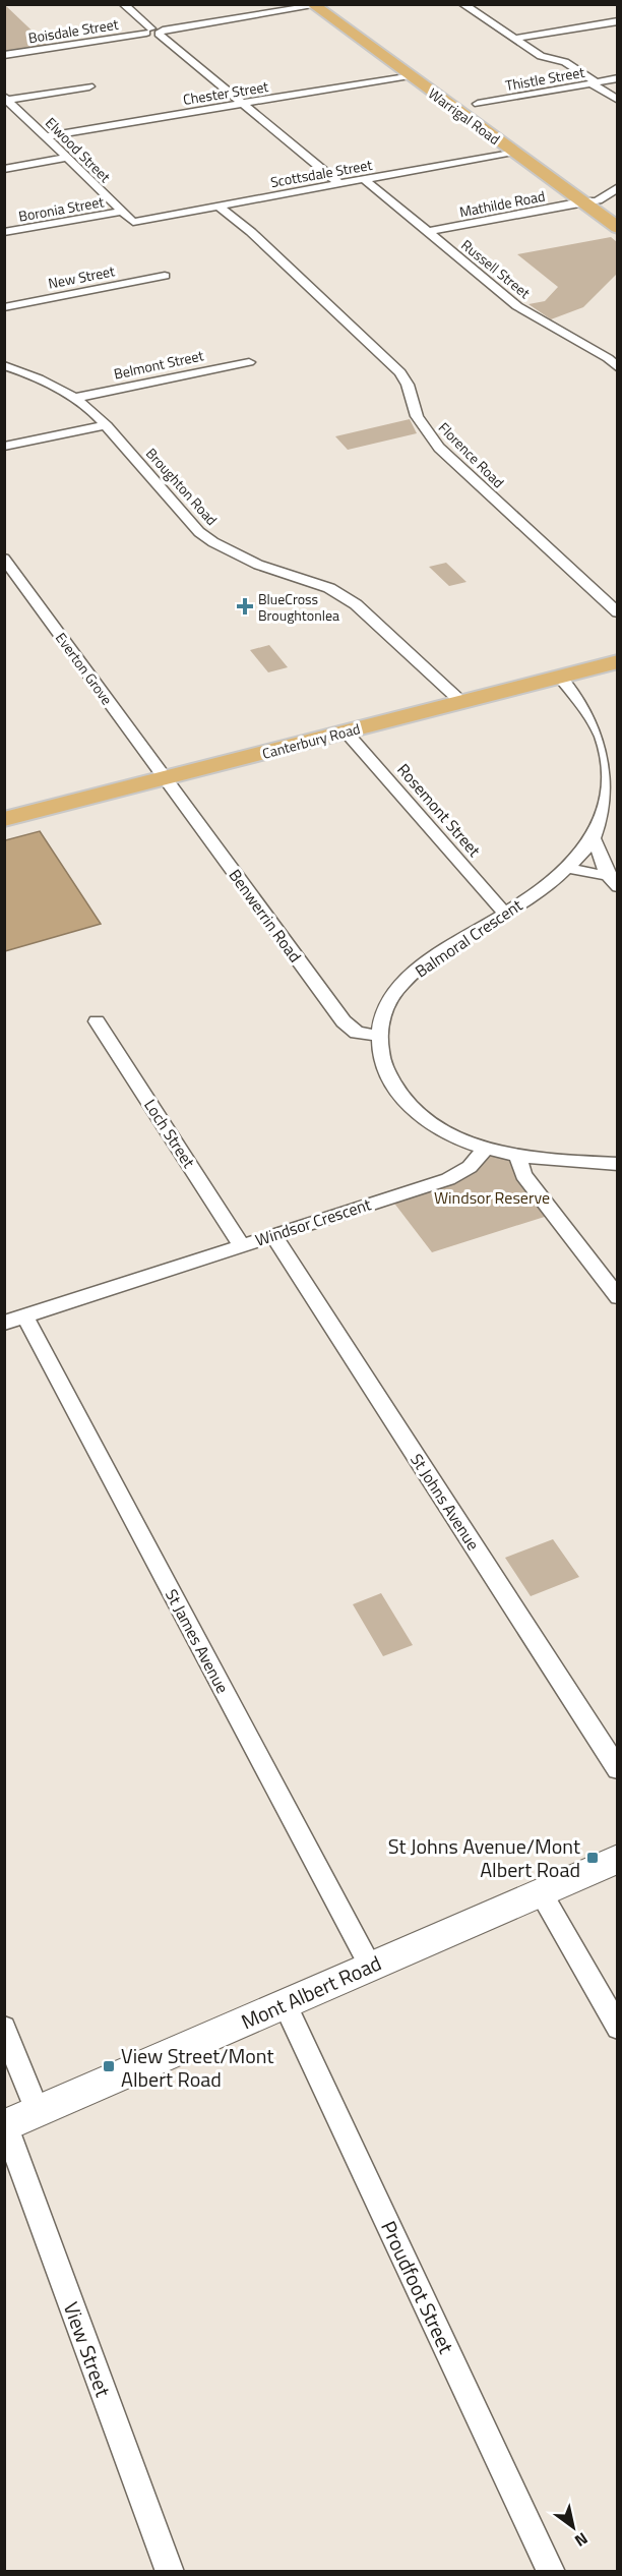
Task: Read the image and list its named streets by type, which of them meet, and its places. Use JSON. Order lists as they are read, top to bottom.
{
  "streets": {
    "main road": ["Warrigal Road", "Canterbury Road", "Mont Albert Road"],
    "street": [
      "Boisdale Street",
      "Thistle Street",
      "Chester Street",
      "Elwood Street",
      "Scottsdale Street",
      "Mathilde Road",
      "Boronia Street",
      "Russell Street",
      "New Street",
      "Belmont Street",
      "Florence Road",
      "Broughton Road",
      "Everton Grove",
      "Rosemont Street",
      "Benwerrin Road",
      "Balmoral Crescent",
      "Loch Street",
      "Windsor Crescent",
      "St Johns Avenue",
      "St James Avenue",
      "Proudfoot Street",
      "View Street"
    ]
  },
  "crossings": [
    ["Boisdale Street", "Warrigal Road"],
    ["Chester Street", "Warrigal Road"],
    ["Chester Street", "Elwood Street"],
    ["Warrigal Road", "Scottsdale Street"],
    ["Warrigal Road", "Mathilde Road"],
    ["Elwood Street", "Scottsdale Street"],
    ["Elwood Street", "Boronia Street"],
    ["Scottsdale Street", "Russell Street"],
    ["Scottsdale Street", "Florence Road"],
    ["Mathilde Road", "Russell Street"],
    ["Belmont Street", "Broughton Road"],
    ["Broughton Road", "Canterbury Road"],
    ["Everton Grove", "Canterbury Road"],
    ["Everton Grove", "Benwerrin Road"],
    ["Canterbury Road", "Rosemont Street"],
    ["Canterbury Road", "Benwerrin Road"],
    ["Canterbury Road", "Balmoral Crescent"],
    ["Rosemont Street", "Balmoral Crescent"],
    ["Benwerrin Road", "Balmoral Crescent"],
    ["Balmoral Crescent", "Windsor Crescent"],
    ["Loch Street", "Windsor Crescent"],
    ["Windsor Crescent", "St Johns Avenue"],
    ["Windsor Crescent", "St James Avenue"],
    ["St James Avenue", "Mont Albert Road"],
    ["Mont Albert Road", "Proudfoot Street"],
    ["Mont Albert Road", "View Street"]
  ],
  "parks": ["Windsor Reserve"],
  "places": {
    "health": ["BlueCross Broughtonlea"],
    "transit": ["St Johns Avenue/Mont Albert Road", "View Street/Mont Albert Road"]
  },
  "north": "bottom right"
}
